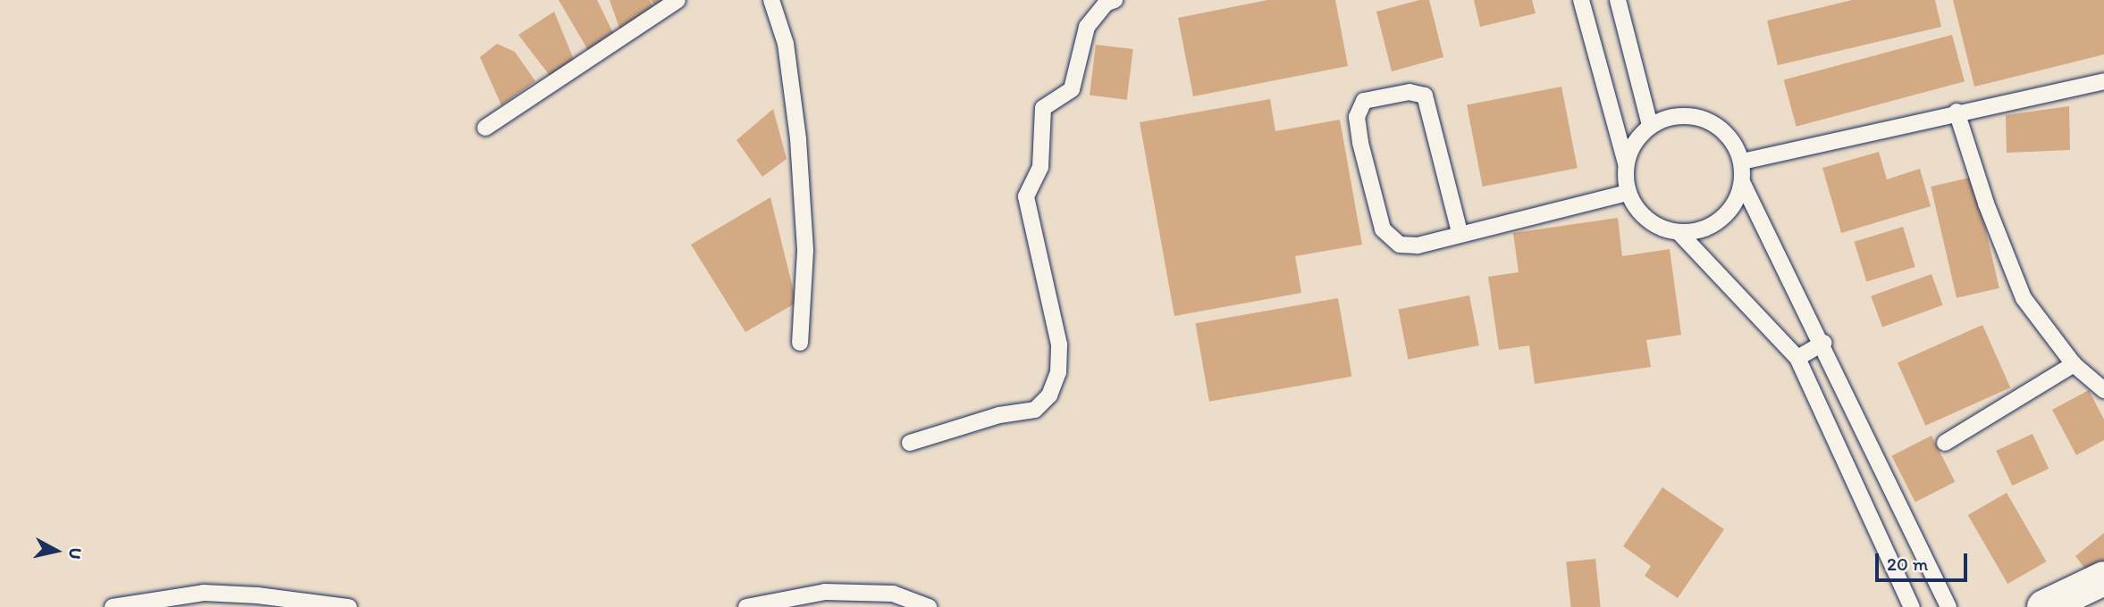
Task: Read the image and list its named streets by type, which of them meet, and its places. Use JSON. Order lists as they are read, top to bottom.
{
  "scale_bar": "20 m",
  "north": "right"
}
